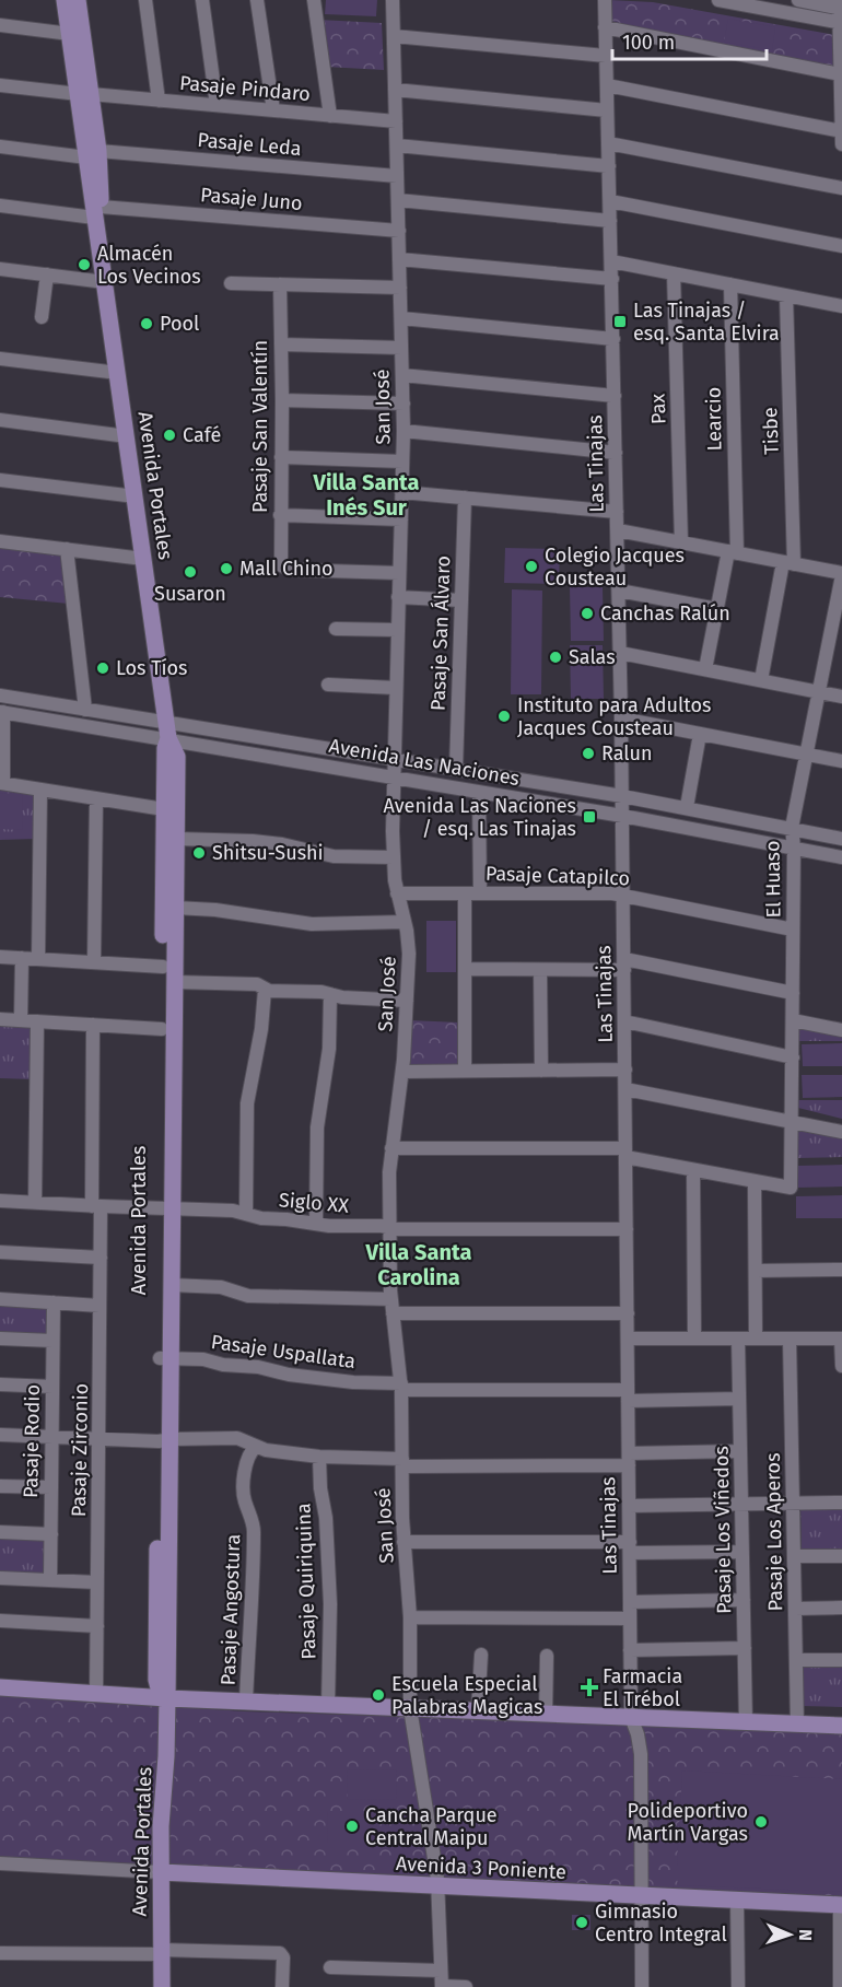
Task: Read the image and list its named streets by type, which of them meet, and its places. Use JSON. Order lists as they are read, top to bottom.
{
  "streets": {
    "main road": ["Avenida Portales", "Avenida 3 Poniente"],
    "street": [
      "Pasaje Pindaro",
      "Pasaje Leda",
      "Pasaje Juno",
      "San José",
      "Pax",
      "Learcio",
      "Pasaje San Valentín",
      "Tisbe",
      "Las Tinajas",
      "Pasaje San Álvaro",
      "Avenida Las Naciones",
      "Pasaje Catapilco",
      "El Huaso",
      "Siglo XX",
      "Pasaje Uspallata",
      "Pasaje Rodio",
      "Pasaje Zirconio",
      "Pasaje Los Viñedos",
      "Pasaje Los Aperos",
      "Pasaje Quiriquina",
      "Pasaje Angostura"
    ]
  },
  "crossings": [
    ["Pasaje Pindaro", "San José"],
    ["Pasaje Pindaro", "Avenida Portales"],
    ["Pasaje Leda", "San José"],
    ["Pasaje Leda", "Avenida Portales"],
    ["Pasaje Juno", "San José"],
    ["Pasaje Juno", "Avenida Portales"],
    ["San José", "Pasaje San Valentín"],
    ["San José", "Avenida Las Naciones"],
    ["San José", "Pasaje Catapilco"],
    ["San José", "Siglo XX"],
    ["San José", "Pasaje Uspallata"],
    ["San José", "Avenida 3 Poniente"],
    ["Las Tinajas", "Avenida Las Naciones"],
    ["Las Tinajas", "Pasaje Catapilco"],
    ["Las Tinajas", "Siglo XX"],
    ["Las Tinajas", "Pasaje Uspallata"],
    ["Las Tinajas", "Avenida 3 Poniente"],
    ["Avenida Portales", "Avenida Las Naciones"],
    ["Avenida Portales", "Siglo XX"],
    ["Avenida Portales", "Pasaje Uspallata"],
    ["Avenida Portales", "Avenida 3 Poniente"],
    ["Pasaje San Álvaro", "Avenida Las Naciones"],
    ["Avenida Las Naciones", "El Huaso"],
    ["Pasaje Catapilco", "El Huaso"],
    ["Siglo XX", "Pasaje Zirconio"],
    ["Pasaje Uspallata", "Pasaje Los Viñedos"]
  ],
  "districts": ["Villa Santa Inés Sur", "Villa Santa Carolina"],
  "places": {
    "other": [
      "Almacén Los Vecinos",
      "Pool",
      "Café",
      "Colegio Jacques Cousteau",
      "Mall Chino",
      "Susaron",
      "Canchas Ralún",
      "Salas",
      "Los Tíos",
      "Instituto para Adultos Jacques Cousteau",
      "Ralun",
      "Shitsu-Sushi",
      "Escuela Especial Palabras Magicas",
      "Polideportivo Martín Vargas",
      "Cancha Parque Central Maipu",
      "Gimnasio Centro Integral"
    ],
    "transit": ["Las Tinajas / esq. Santa Elvira", "Avenida Las Naciones / esq. Las Tinajas"],
    "health": ["Farmacia El Trébol"]
  },
  "scale_bar": "100 m",
  "north": "right"
}
